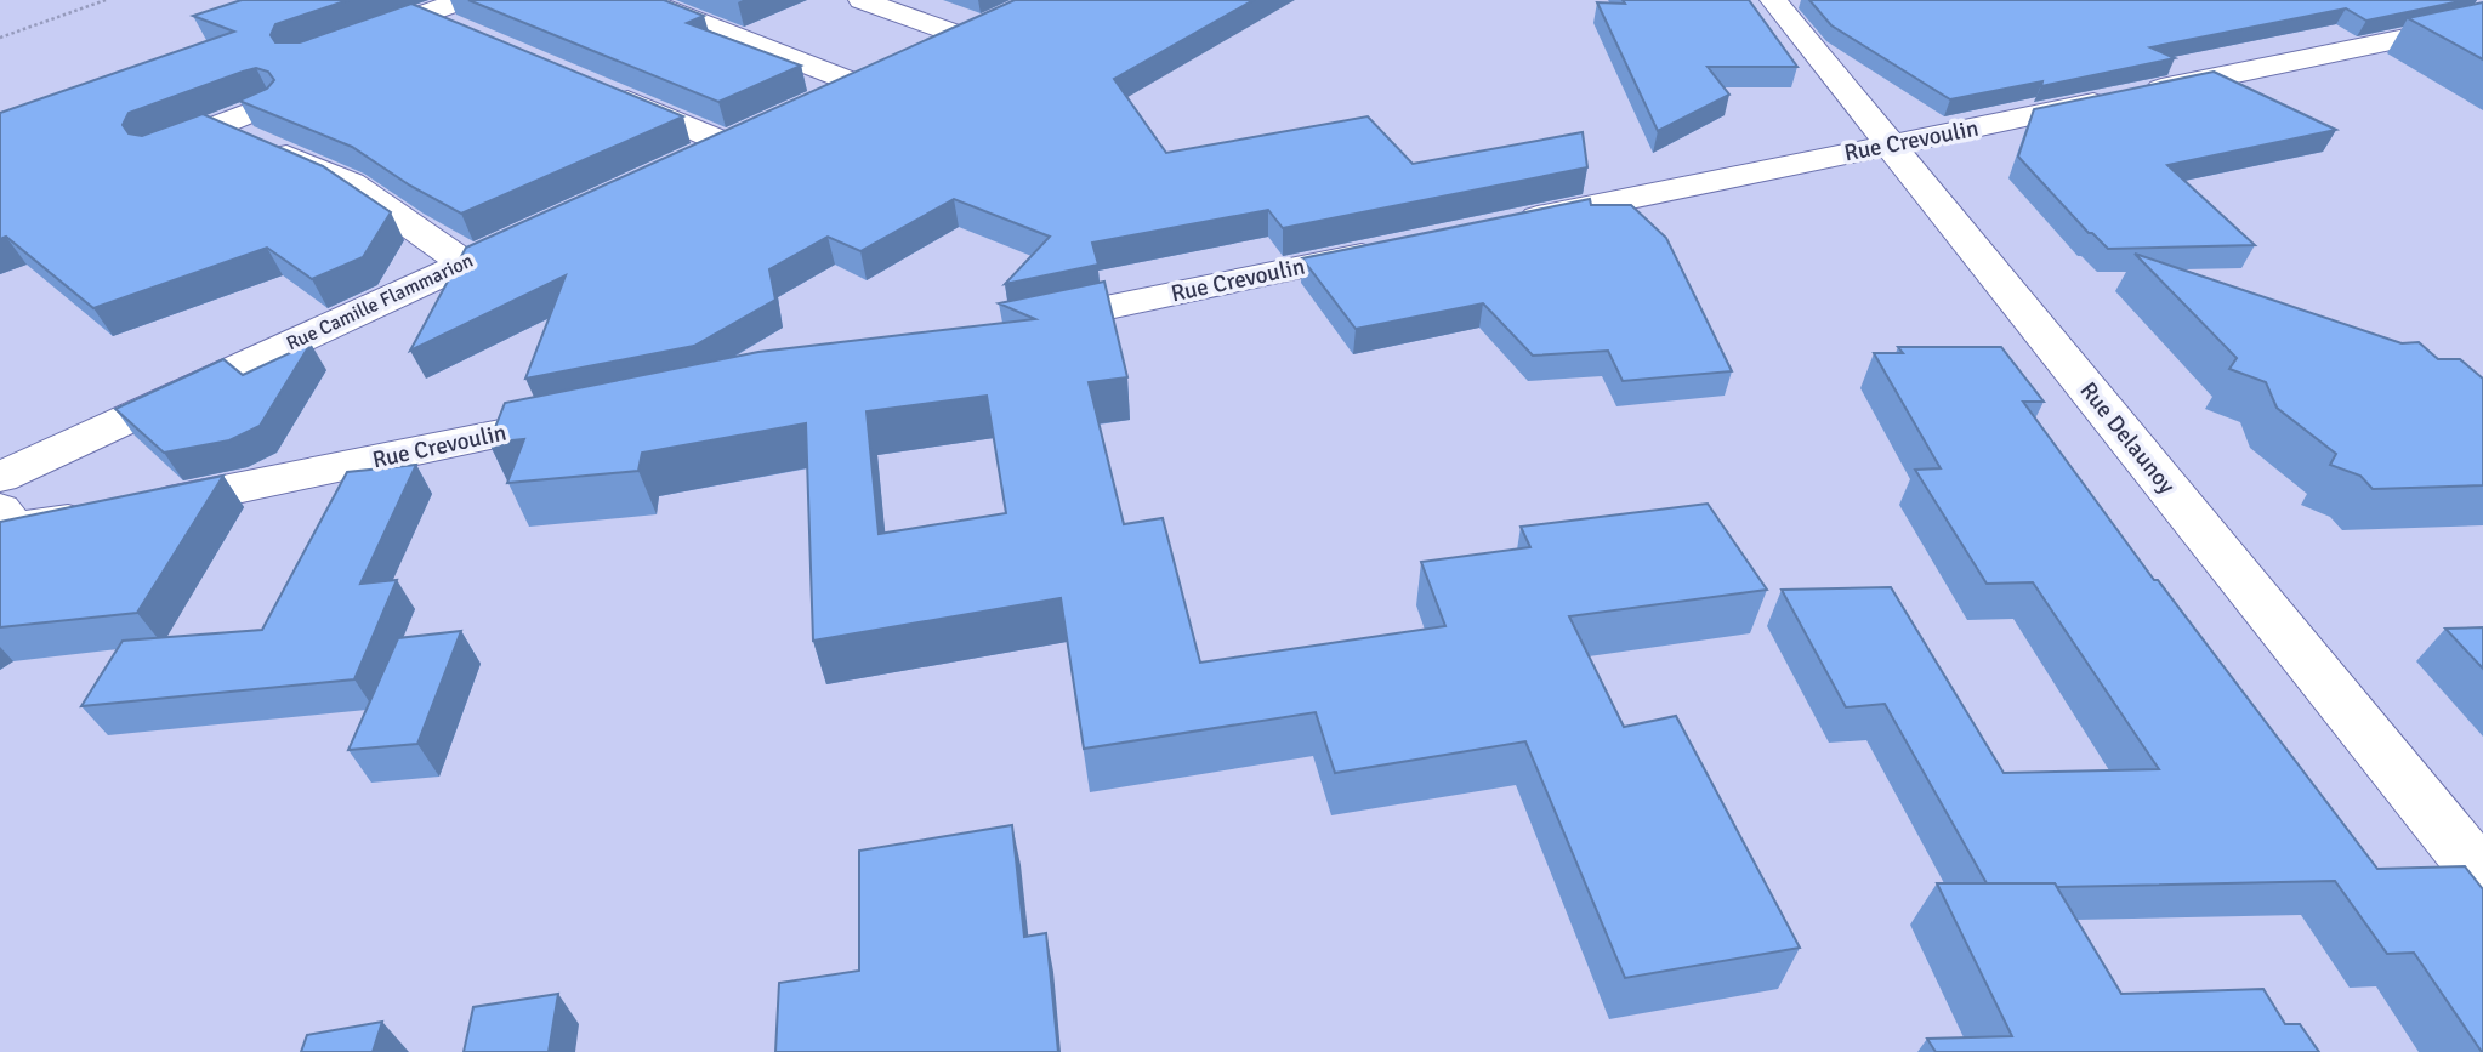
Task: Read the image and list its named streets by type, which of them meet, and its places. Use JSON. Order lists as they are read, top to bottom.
{
  "streets": {
    "street": ["Rue Crevoulin", "Rue Camille Flammarion", "Rue Delaunoy"]
  },
  "crossings": [
    ["Rue Crevoulin", "Rue Delaunoy"]
  ]
}
